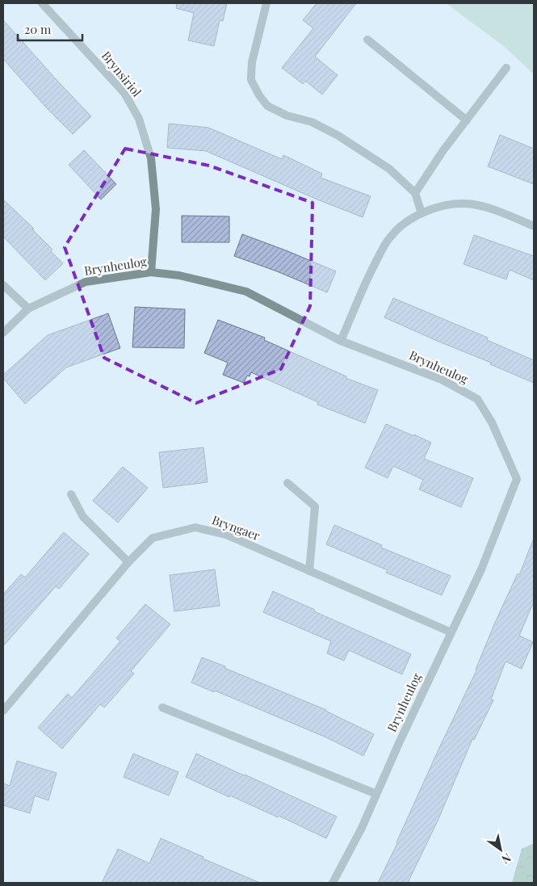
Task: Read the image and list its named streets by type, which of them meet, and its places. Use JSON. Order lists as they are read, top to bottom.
{
  "streets": {
    "street": ["Brynsiriol", "Brynheulog", "Bryngaer"]
  },
  "crossings": [
    ["Brynsiriol", "Brynheulog"],
    ["Brynheulog", "Bryngaer"]
  ],
  "scale_bar": "20 m",
  "north": "bottom right"
}
